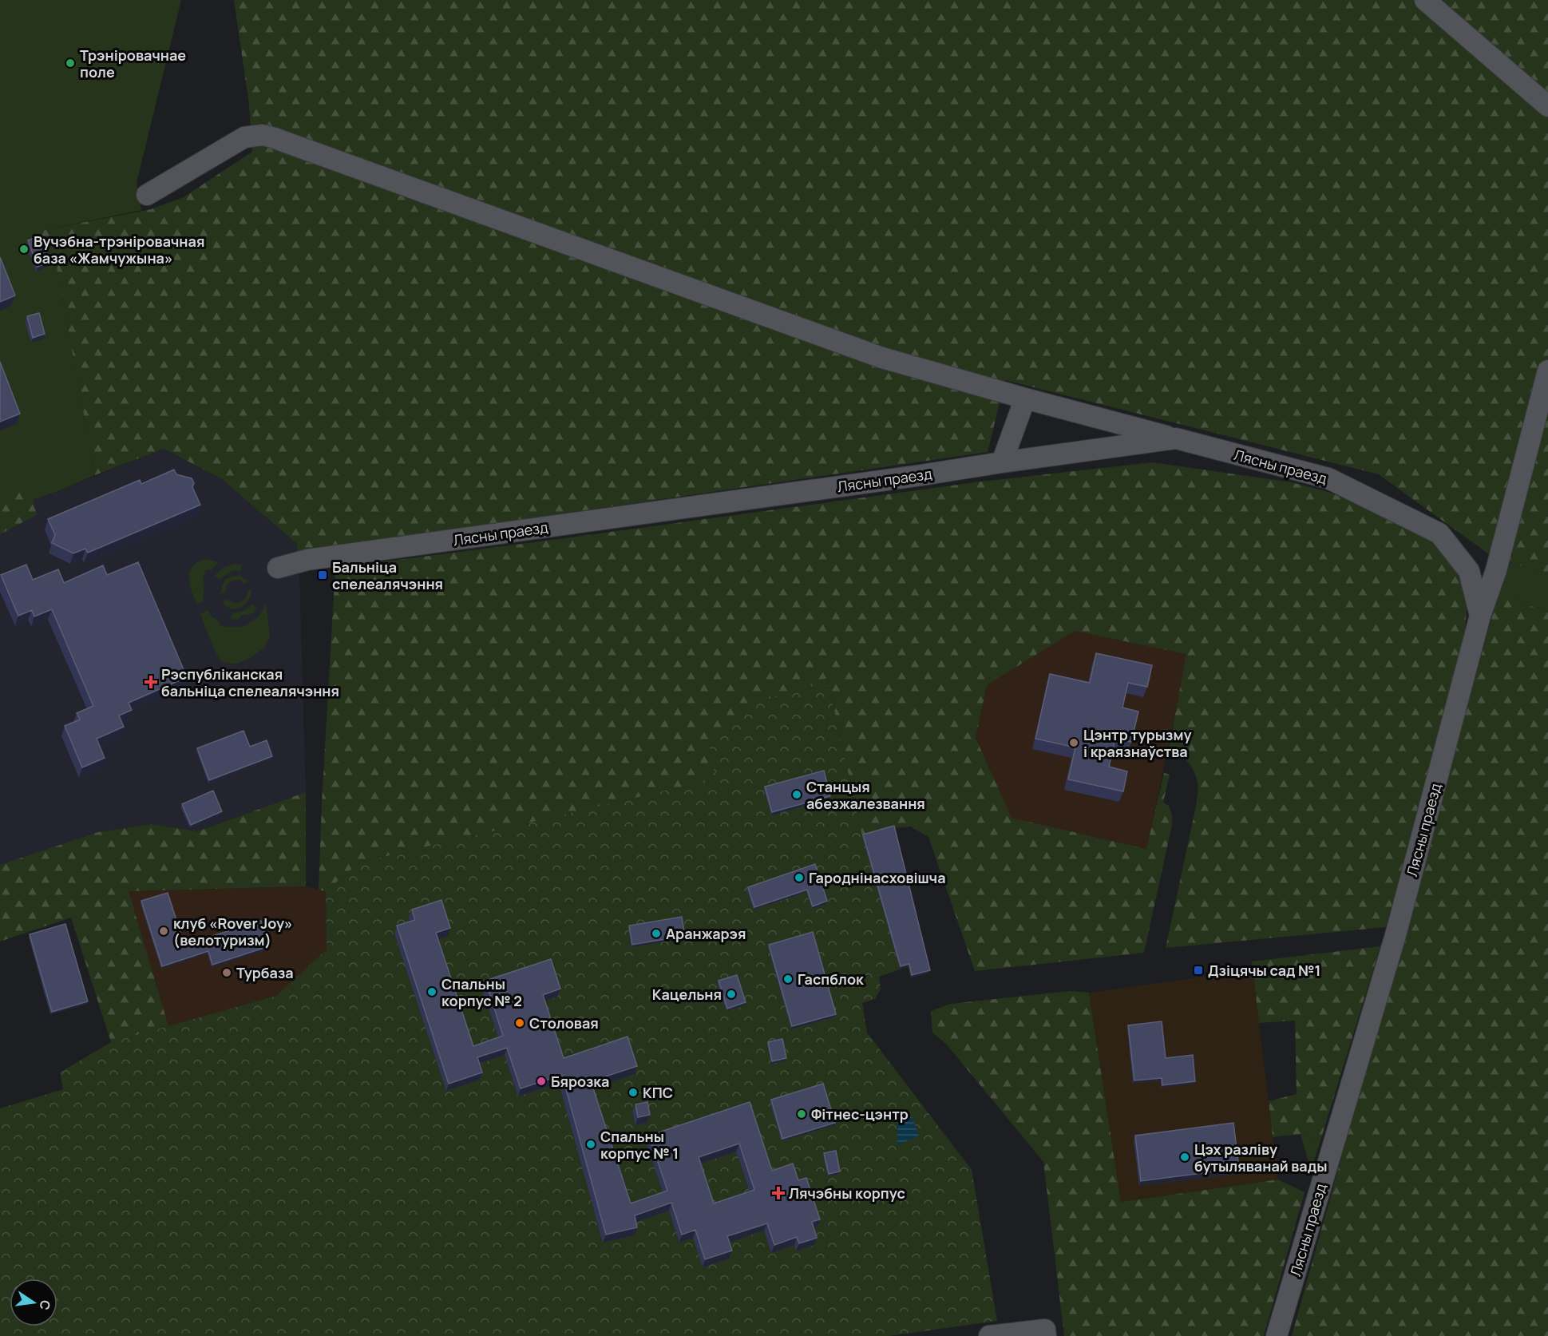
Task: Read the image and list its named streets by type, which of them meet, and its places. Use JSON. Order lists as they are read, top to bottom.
{
  "streets": {
    "street": ["Лясны праезд"]
  },
  "places": {
    "other": [
      "Трэніровачнае поле",
      "Вучэбна-трэніровачная база «Жамчужына»",
      "Цэнтр турызму і краязнаўства",
      "Станцыя абезжалезвання",
      "Гароднінасховішча",
      "клуб «Rover Joy» (велотуризм)",
      "Аранжарэя",
      "Турбаза",
      "Гаспблок",
      "Спальны корпус № 2",
      "Кацельня",
      "Столовая",
      "Бярозка",
      "КПС",
      "Фітнес-цэнтр",
      "Спальны корпус № 1",
      "Цэх разліву бутыляванай вады"
    ],
    "transit": ["Бальніца спелеалячэння", "Дзіцячы сад №1"],
    "health": ["Рэспубліканская бальніца спелеалячэння", "Лячэбны корпус"]
  },
  "north": "right"
}
